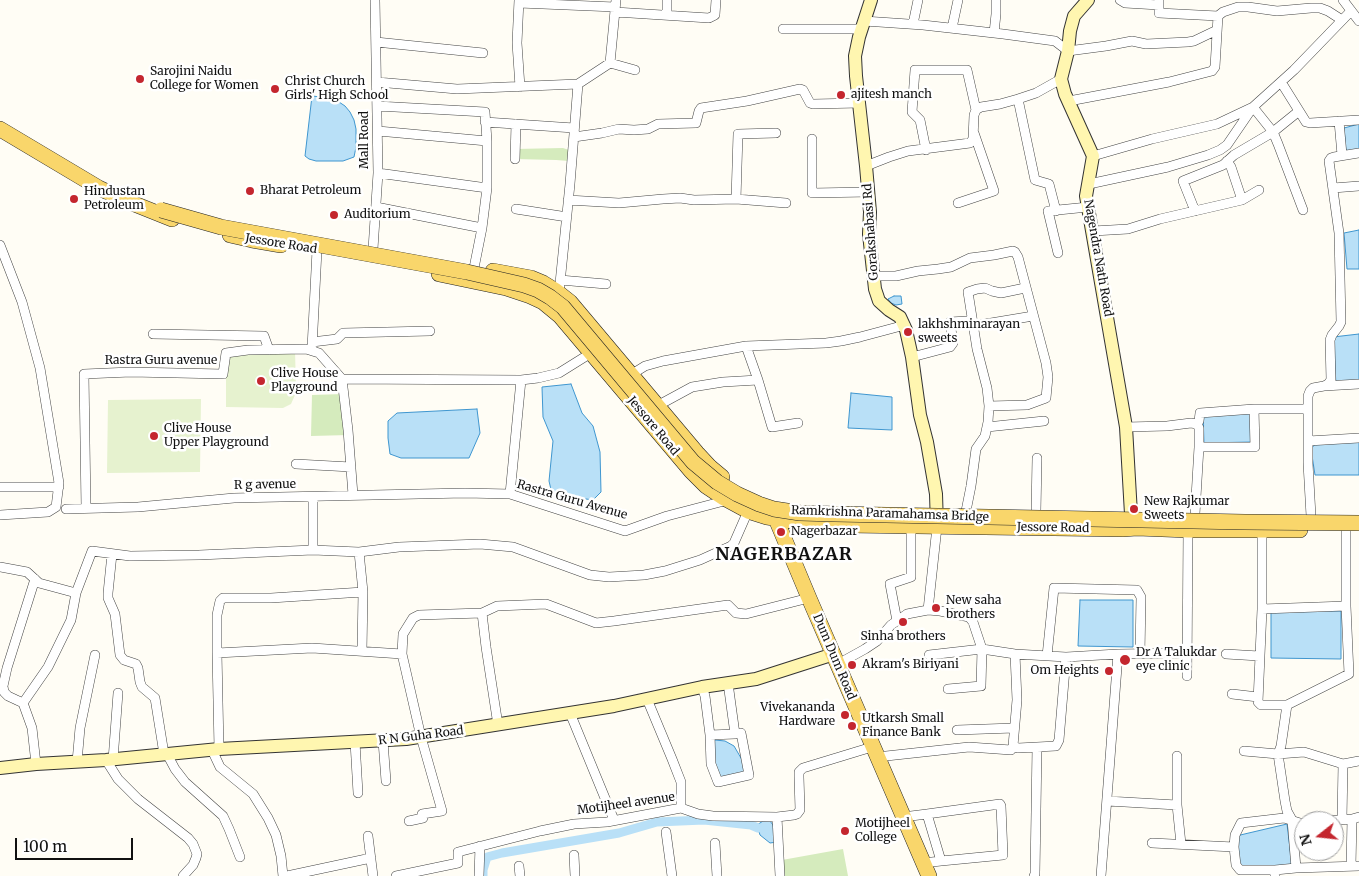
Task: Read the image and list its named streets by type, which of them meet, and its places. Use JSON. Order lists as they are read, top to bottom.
{
  "streets": {
    "main road": ["Jessore Road", "Ramkrishna Paramahamsa Bridge", "Dum Dum Road"],
    "street": [
      "Mall Road",
      "Gorakshabasi Rd",
      "Nagendra Nath Road",
      "Rastra Guru avenue",
      "R g avenue",
      "Rastra Guru Avenue",
      "R N Guha Road",
      "Motijheel avenue"
    ]
  },
  "crossings": [
    ["Mall Road", "Jessore Road"],
    ["Jessore Road", "Nagendra Nath Road"],
    ["Jessore Road", "Rastra Guru Avenue"],
    ["Jessore Road", "Ramkrishna Paramahamsa Bridge"],
    ["Jessore Road", "Dum Dum Road"],
    ["Rastra Guru avenue", "R g avenue"],
    ["Rastra Guru avenue", "Rastra Guru Avenue"],
    ["R g avenue", "Rastra Guru Avenue"],
    ["Dum Dum Road", "R N Guha Road"],
    ["Dum Dum Road", "Motijheel avenue"]
  ],
  "districts": ["NAGERBAZAR"],
  "places": [
    "Sarojini Naidu College for Women",
    "Christ Church Girls' High School",
    "ajitesh manch",
    "Bharat Petroleum",
    "Hindustan Petroleum",
    "Auditorium",
    "lakhshminarayan sweets",
    "Clive House Playground",
    "Clive House Upper Playground",
    "New Rajkumar Sweets",
    "Nagerbazar",
    "New saha brothers",
    "Sinha brothers",
    "Dr A Talukdar eye clinic",
    "Akram's Biriyani",
    "Om Heights",
    "Vivekananda Hardware",
    "Utkarsh Small Finance Bank",
    "Motijheel College"
  ],
  "scale_bar": "100 m",
  "north": "left"
}
